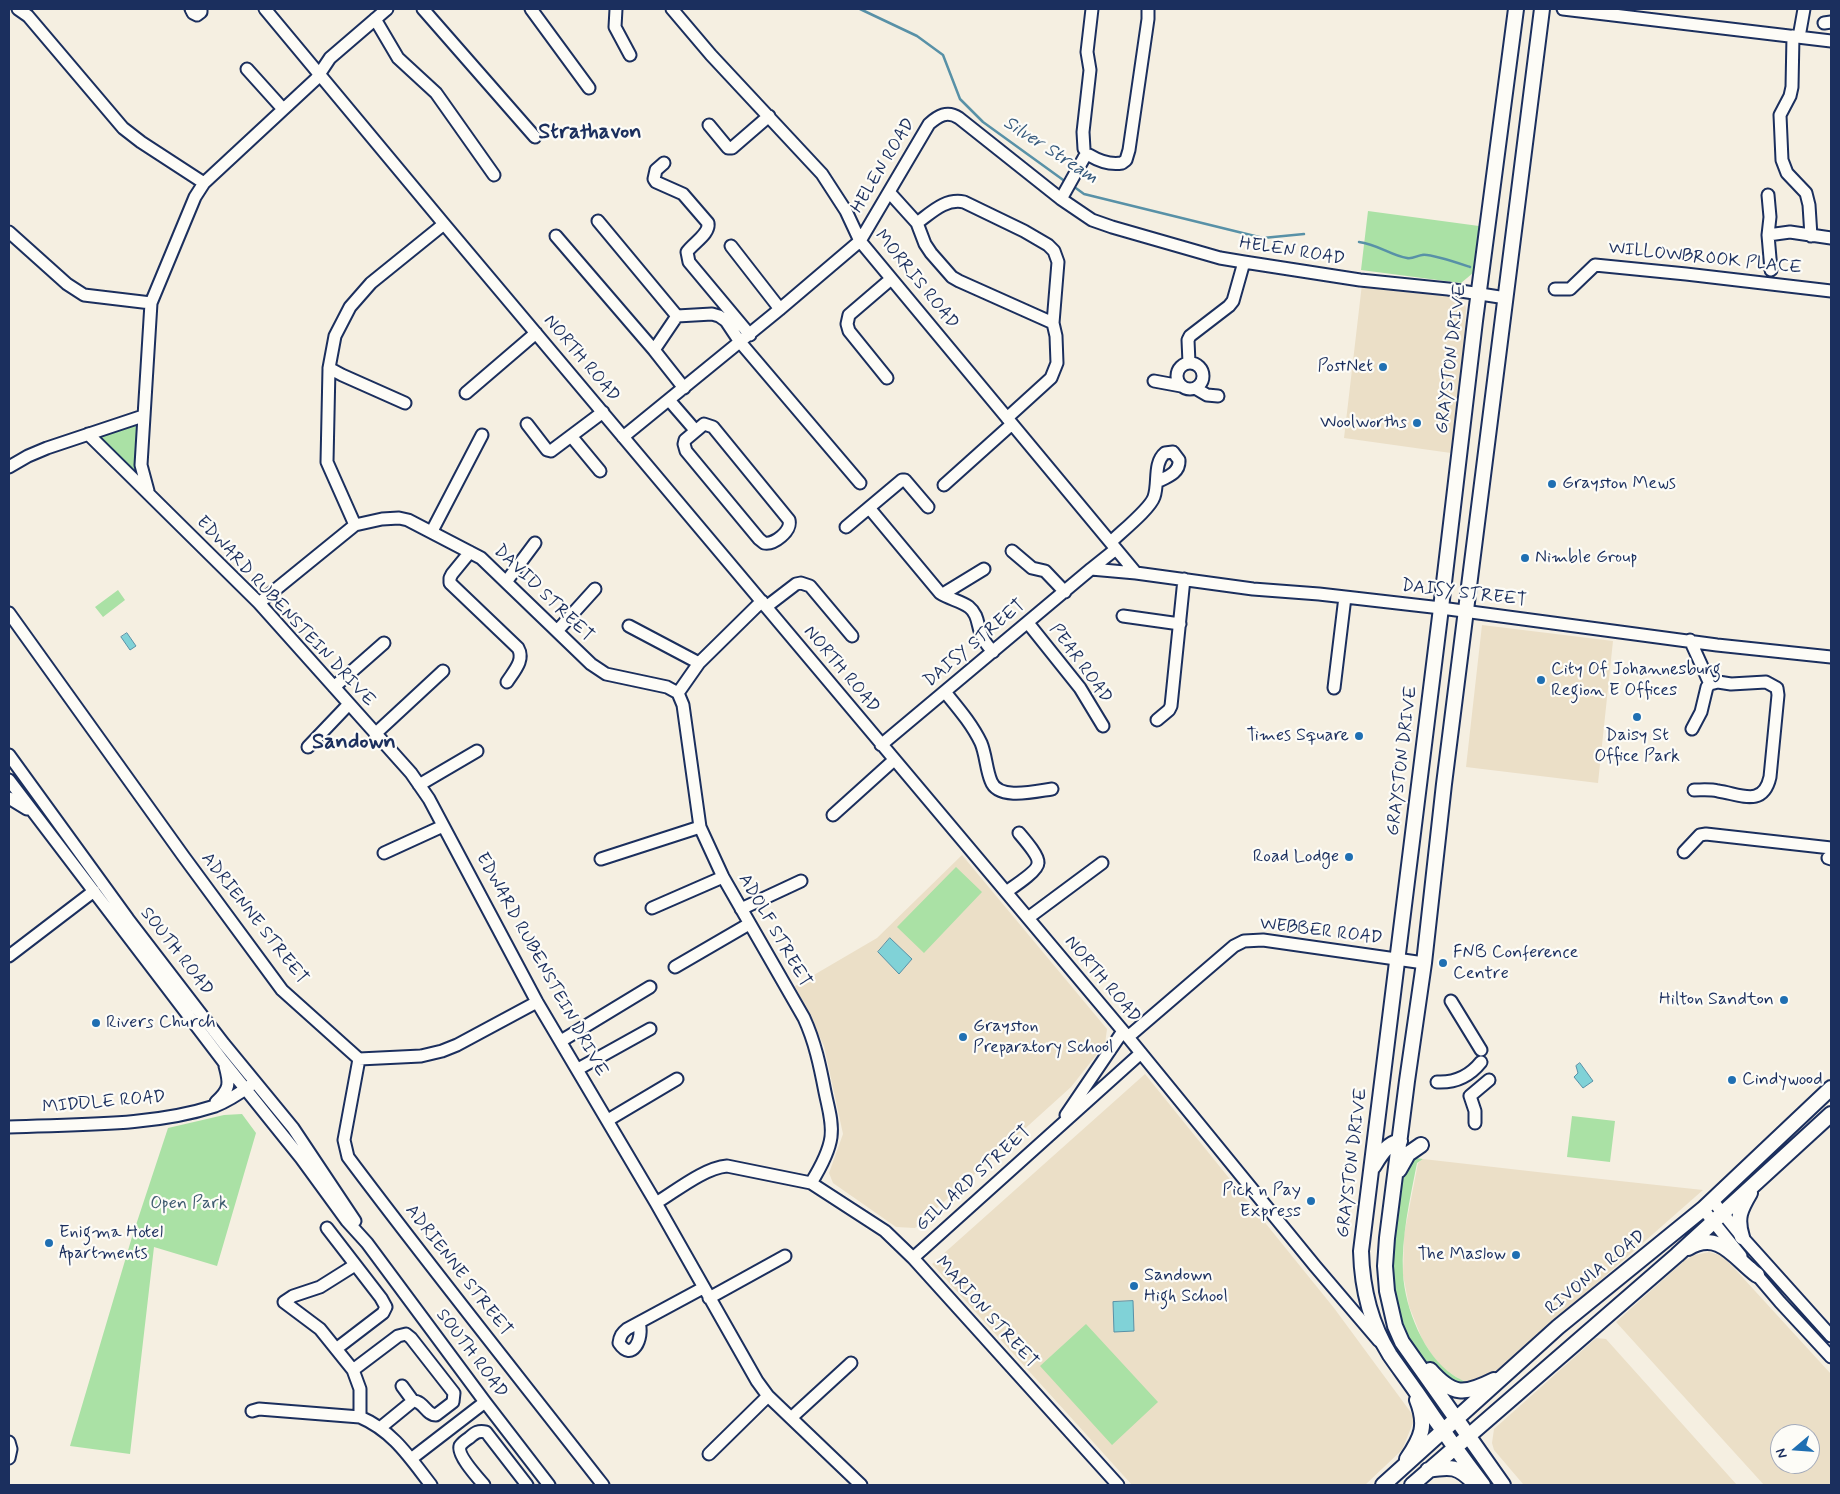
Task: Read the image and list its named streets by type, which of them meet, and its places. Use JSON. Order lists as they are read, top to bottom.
{
  "streets": {
    "main road": ["GRAYSTON DRIVE", "RIVONIA ROAD"],
    "street": [
      "HELEN ROAD",
      "WILLOWBROOK PLACE",
      "MORRIS ROAD",
      "NORTH ROAD",
      "DAVID STREET",
      "DAISY STREET",
      "EDWARD RUBENSTEIN DRIVE",
      "PEAR ROAD",
      "ADRIENNE STREET",
      "ADOLF STREET",
      "WEBBER ROAD",
      "SOUTH ROAD",
      "MIDDLE ROAD",
      "GILLARD STREET",
      "MARION STREET"
    ]
  },
  "crossings": [
    ["HELEN ROAD", "MORRIS ROAD"],
    ["HELEN ROAD", "NORTH ROAD"],
    ["HELEN ROAD", "GRAYSTON DRIVE"],
    ["MORRIS ROAD", "DAISY STREET"],
    ["NORTH ROAD", "GRAYSTON DRIVE"],
    ["NORTH ROAD", "DAISY STREET"],
    ["NORTH ROAD", "EDWARD RUBENSTEIN DRIVE"],
    ["NORTH ROAD", "WEBBER ROAD"],
    ["NORTH ROAD", "GILLARD STREET"],
    ["GRAYSTON DRIVE", "DAISY STREET"],
    ["GRAYSTON DRIVE", "WEBBER ROAD"],
    ["GRAYSTON DRIVE", "RIVONIA ROAD"],
    ["DAVID STREET", "EDWARD RUBENSTEIN DRIVE"],
    ["DAVID STREET", "ADOLF STREET"],
    ["DAISY STREET", "PEAR ROAD"],
    ["ADOLF STREET", "MARION STREET"],
    ["WEBBER ROAD", "GILLARD STREET"],
    ["SOUTH ROAD", "MIDDLE ROAD"],
    ["GILLARD STREET", "MARION STREET"]
  ],
  "districts": ["Strathavon", "Sandown"],
  "water": ["Silver Stream"],
  "parks": ["Open Park"],
  "places": [
    "PostNet",
    "Woolworths",
    "Grayston Mews",
    "Nimble Group",
    "City Of Johannesburg Region E Offices",
    "Daisy St Office Park",
    "Times Square",
    "Road Lodge",
    "FNB Conference Centre",
    "Hilton Sandton",
    "Rivers Church",
    "Grayston Preparatory School",
    "Cindywood",
    "Pick n Pay Express",
    "Enigma Hotel Apartments",
    "The Maslow",
    "Sandown High School"
  ],
  "north": "left"
}
